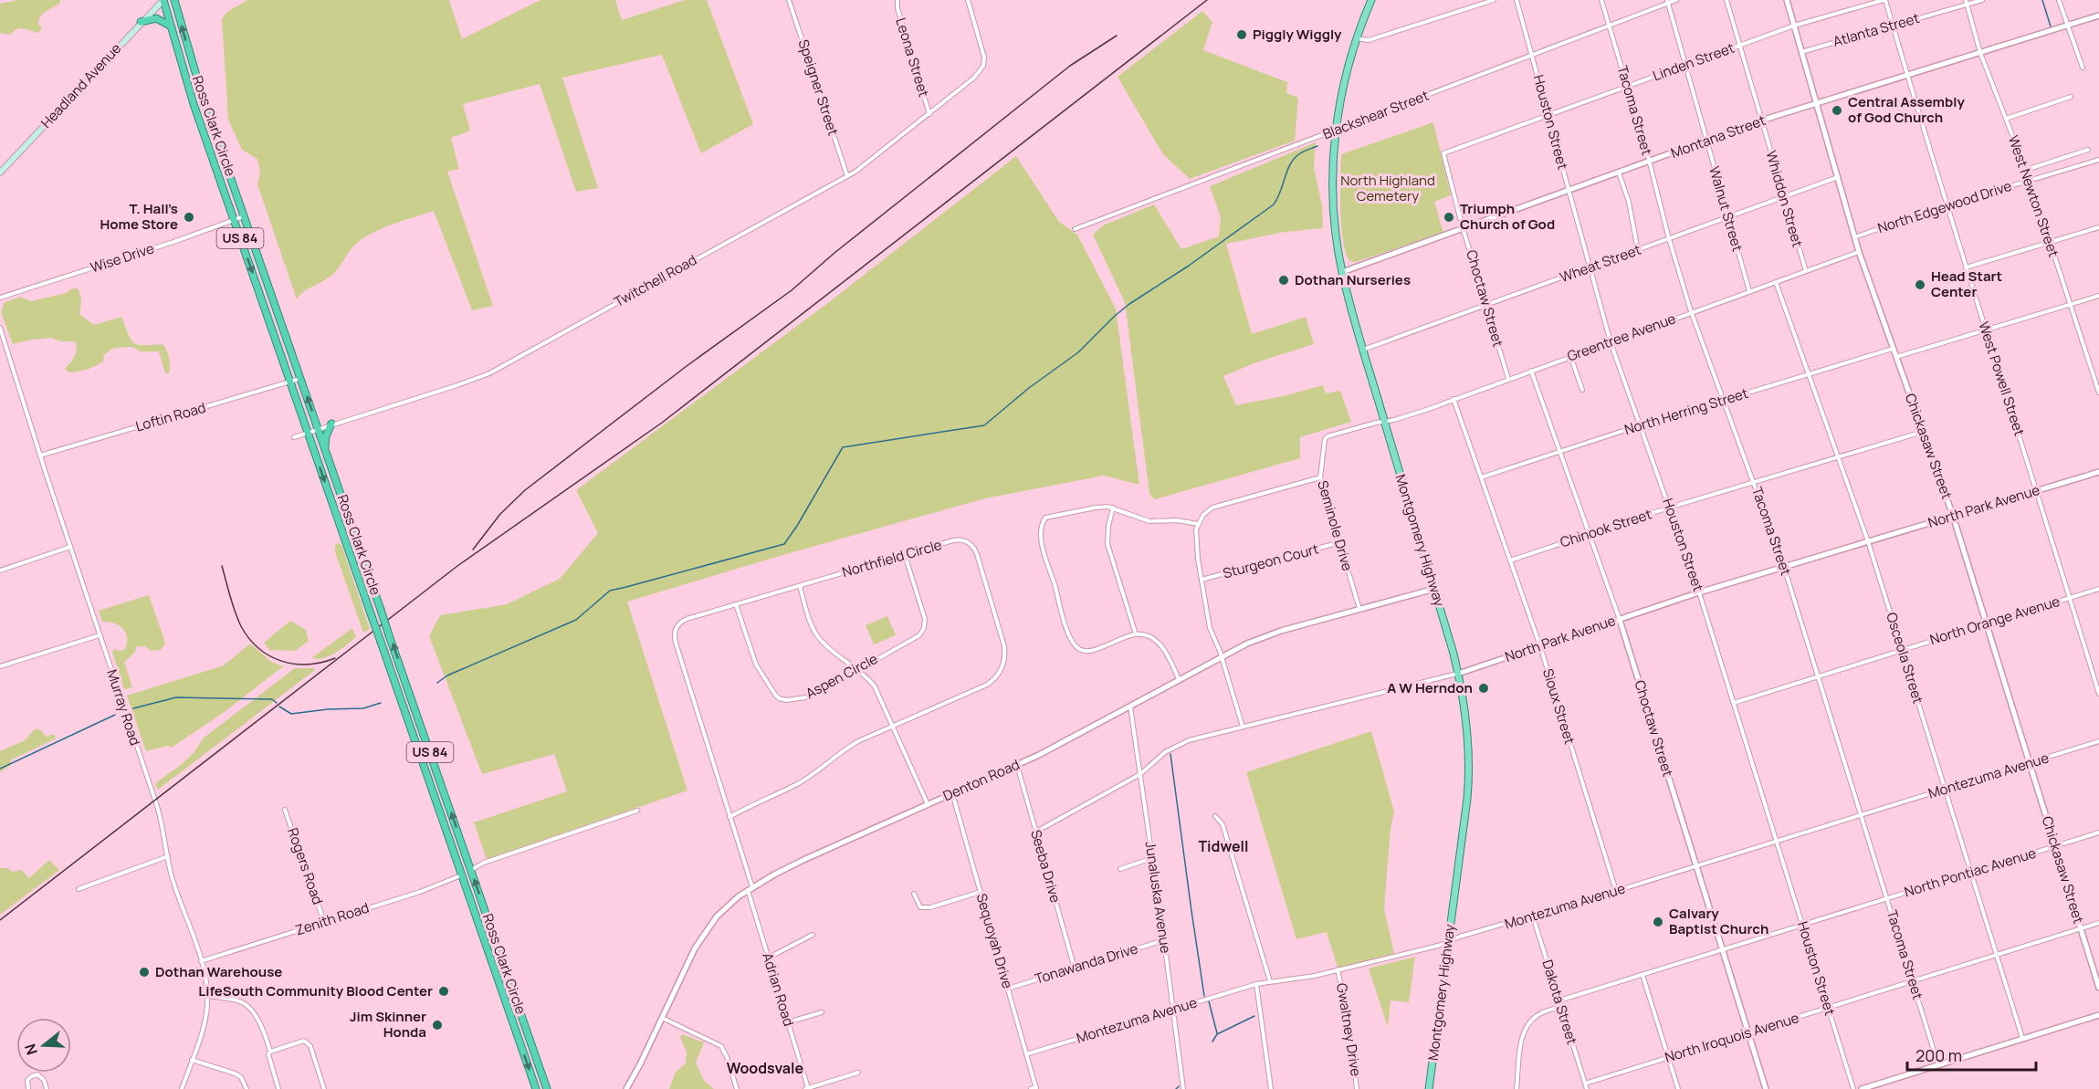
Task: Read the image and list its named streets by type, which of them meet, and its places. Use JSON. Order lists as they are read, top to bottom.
{
  "streets": {
    "highway": ["Ross Clark Circle", "US 84"],
    "main road": ["Headland Avenue", "Montgomery Highway"],
    "street": [
      "Atlanta Street",
      "Leona Street",
      "Linden Street",
      "Speigner Street",
      "Tacoma Street",
      "Blackshear Street",
      "Houston Street",
      "Montana Street",
      "West Newton Street",
      "Whiddon Street",
      "North Edgewood Drive",
      "Walnut Street",
      "Wise Drive",
      "Wheat Street",
      "Twitchell Road",
      "Choctaw Street",
      "Greentree Avenue",
      "West Powell Street",
      "North Herring Street",
      "Loftin Road",
      "Chickasaw Street",
      "North Park Avenue",
      "Seminole Drive",
      "Chinook Street",
      "Northfield Circle",
      "Sturgeon Court",
      "North Orange Avenue",
      "Osceola Street",
      "Aspen Circle",
      "Sioux Street",
      "Murray Road",
      "Montezuma Avenue",
      "Denton Road",
      "Rogers Road",
      "Seeba Drive",
      "North Pontiac Avenue",
      "Junaluska Avenue",
      "Zenith Road",
      "Sequoyah Drive",
      "Tonawanda Drive",
      "Adrian Road",
      "Dakota Street",
      "Gwaltney Drive",
      "North Iroquois Avenue"
    ]
  },
  "crossings": [
    ["Atlanta Street", "West Newton Street"],
    ["Atlanta Street", "West Powell Street"],
    ["Atlanta Street", "Chickasaw Street"],
    ["Leona Street", "Twitchell Road"],
    ["Linden Street", "Tacoma Street"],
    ["Linden Street", "Houston Street"],
    ["Linden Street", "Whiddon Street"],
    ["Linden Street", "Walnut Street"],
    ["Linden Street", "Choctaw Street"],
    ["Linden Street", "West Powell Street"],
    ["Linden Street", "Chickasaw Street"],
    ["Headland Avenue", "Ross Clark Circle"],
    ["Speigner Street", "Twitchell Road"],
    ["Tacoma Street", "Blackshear Street"],
    ["Tacoma Street", "Montana Street"],
    ["Tacoma Street", "Wheat Street"],
    ["Tacoma Street", "Greentree Avenue"],
    ["Tacoma Street", "North Herring Street"],
    ["Tacoma Street", "North Park Avenue"],
    ["Tacoma Street", "Chinook Street"],
    ["Tacoma Street", "North Orange Avenue"],
    ["Tacoma Street", "Montezuma Avenue"],
    ["Tacoma Street", "North Pontiac Avenue"],
    ["Tacoma Street", "North Iroquois Avenue"],
    ["Blackshear Street", "Houston Street"],
    ["Blackshear Street", "Walnut Street"],
    ["Blackshear Street", "Montgomery Highway"],
    ["Houston Street", "Montana Street"],
    ["Houston Street", "Wheat Street"],
    ["Houston Street", "Greentree Avenue"],
    ["Houston Street", "North Herring Street"],
    ["Houston Street", "North Park Avenue"],
    ["Houston Street", "Chinook Street"],
    ["Houston Street", "North Orange Avenue"],
    ["Houston Street", "Montezuma Avenue"],
    ["Houston Street", "North Pontiac Avenue"],
    ["Houston Street", "North Iroquois Avenue"],
    ["Ross Clark Circle", "Wise Drive"],
    ["Ross Clark Circle", "Twitchell Road"],
    ["Ross Clark Circle", "Loftin Road"],
    ["Ross Clark Circle", "Zenith Road"],
    ["Montana Street", "West Newton Street"],
    ["Montana Street", "Whiddon Street"],
    ["Montana Street", "Walnut Street"],
    ["Montana Street", "Choctaw Street"],
    ["Montana Street", "West Powell Street"],
    ["Montana Street", "Chickasaw Street"],
    ["Montana Street", "Montgomery Highway"],
    ["West Newton Street", "North Edgewood Drive"],
    ["Whiddon Street", "Wheat Street"],
    ["Whiddon Street", "Greentree Avenue"],
    ["North Edgewood Drive", "West Powell Street"],
    ["North Edgewood Drive", "Chickasaw Street"],
    ["Walnut Street", "Wheat Street"],
    ["Walnut Street", "Greentree Avenue"],
    ["Wheat Street", "Choctaw Street"],
    ["Wheat Street", "Chickasaw Street"],
    ["Wheat Street", "Montgomery Highway"],
    ["Choctaw Street", "Greentree Avenue"],
    ["Choctaw Street", "North Herring Street"],
    ["Choctaw Street", "North Park Avenue"],
    ["Choctaw Street", "Chinook Street"],
    ["Choctaw Street", "Montezuma Avenue"],
    ["Choctaw Street", "North Pontiac Avenue"],
    ["Choctaw Street", "North Iroquois Avenue"],
    ["Greentree Avenue", "Chickasaw Street"],
    ["Greentree Avenue", "Seminole Drive"],
    ["Greentree Avenue", "Montgomery Highway"],
    ["Greentree Avenue", "Osceola Street"],
    ["Greentree Avenue", "Sioux Street"],
    ["West Powell Street", "North Park Avenue"],
    ["West Powell Street", "North Orange Avenue"],
    ["North Herring Street", "Chickasaw Street"],
    ["North Herring Street", "Osceola Street"],
    ["North Herring Street", "Sioux Street"],
    ["Loftin Road", "Murray Road"],
    ["Chickasaw Street", "North Park Avenue"],
    ["Chickasaw Street", "Chinook Street"],
    ["Chickasaw Street", "North Orange Avenue"],
    ["Chickasaw Street", "Montezuma Avenue"],
    ["Chickasaw Street", "North Pontiac Avenue"],
    ["Chickasaw Street", "North Iroquois Avenue"],
    ["North Park Avenue", "Montgomery Highway"],
    ["North Park Avenue", "Osceola Street"],
    ["North Park Avenue", "Sioux Street"],
    ["North Park Avenue", "Seeba Drive"],
    ["North Park Avenue", "Junaluska Avenue"],
    ["Seminole Drive", "Montgomery Highway"],
    ["Seminole Drive", "Sturgeon Court"],
    ["Seminole Drive", "Denton Road"],
    ["Chinook Street", "Osceola Street"],
    ["Chinook Street", "Sioux Street"],
    ["Montgomery Highway", "Montezuma Avenue"],
    ["Montgomery Highway", "Denton Road"],
    ["Northfield Circle", "Aspen Circle"],
    ["Northfield Circle", "Denton Road"],
    ["Northfield Circle", "Adrian Road"],
    ["North Orange Avenue", "Osceola Street"],
    ["Osceola Street", "Montezuma Avenue"],
    ["Osceola Street", "North Pontiac Avenue"],
    ["Osceola Street", "North Iroquois Avenue"],
    ["Sioux Street", "Montezuma Avenue"],
    ["Murray Road", "Zenith Road"],
    ["Montezuma Avenue", "Junaluska Avenue"],
    ["Montezuma Avenue", "Sequoyah Drive"],
    ["Montezuma Avenue", "Dakota Street"],
    ["Montezuma Avenue", "Gwaltney Drive"],
    ["Denton Road", "Seeba Drive"],
    ["Denton Road", "Junaluska Avenue"],
    ["Denton Road", "Sequoyah Drive"],
    ["Denton Road", "Adrian Road"],
    ["Rogers Road", "Zenith Road"],
    ["Seeba Drive", "Tonawanda Drive"],
    ["North Pontiac Avenue", "Dakota Street"],
    ["Junaluska Avenue", "Tonawanda Drive"],
    ["Sequoyah Drive", "Tonawanda Drive"],
    ["Dakota Street", "North Iroquois Avenue"]
  ],
  "districts": ["Tidwell", "Woodsvale"],
  "parks": ["North Highland Cemetery"],
  "places": [
    "Piggly Wiggly",
    "Central Assembly of God Church",
    "T. Hall’s Home Store",
    "Triumph Church of God",
    "Dothan Nurseries",
    "Head Start Center",
    "A W Herndon",
    "Calvary Baptist Church",
    "Dothan Warehouse",
    "LifeSouth Community Blood Center",
    "Jim Skinner Honda"
  ],
  "scale_bar": "200 m",
  "north": "left"
}
